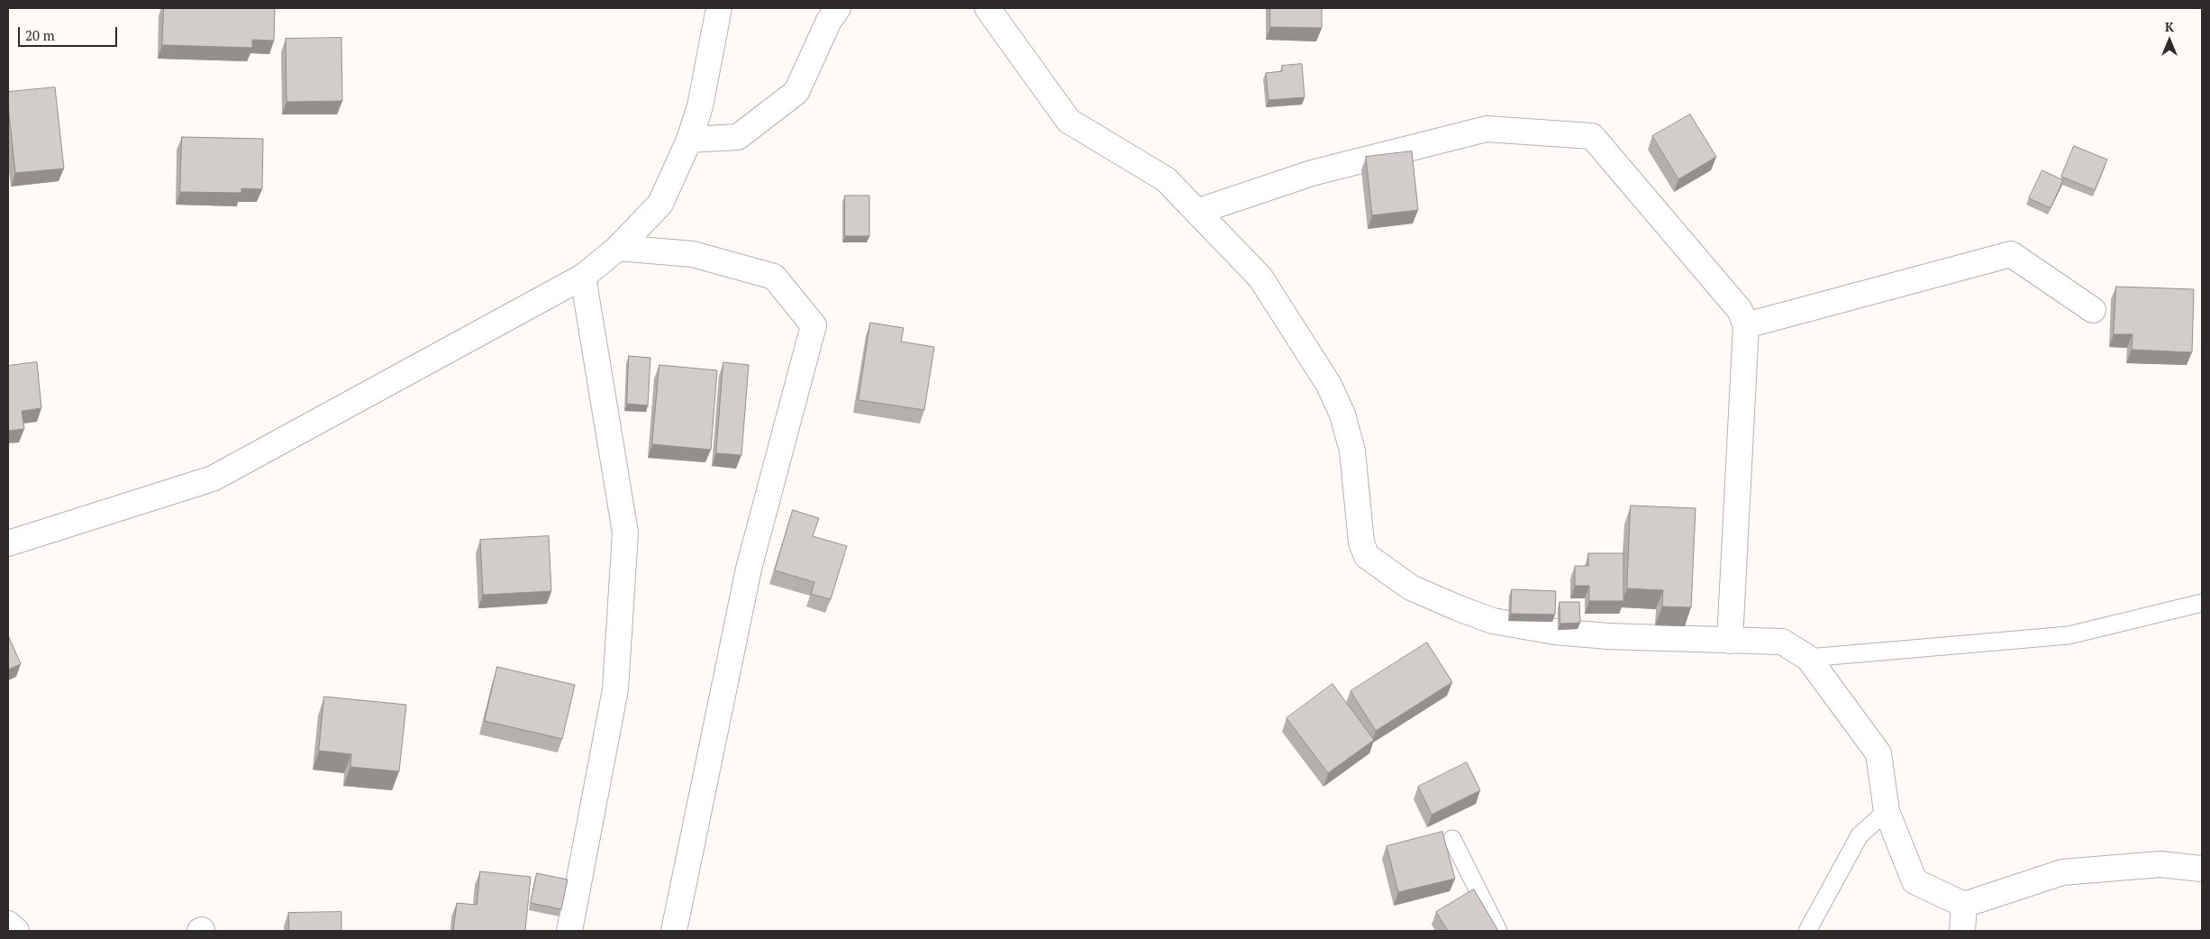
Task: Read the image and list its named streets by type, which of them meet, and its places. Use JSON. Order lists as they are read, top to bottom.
{
  "scale_bar": "20 m",
  "north": "top"
}
